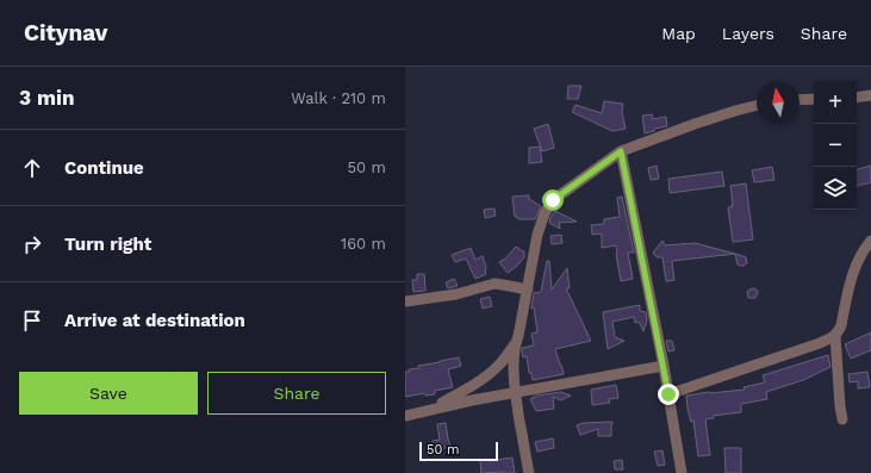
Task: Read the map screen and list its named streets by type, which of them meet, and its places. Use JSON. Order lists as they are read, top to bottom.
{
  "scale_bar": "50 m",
  "north": "top",
  "page": {
    "header": "Citynav",
    "nav": ["Map", "Layers", "Share"],
    "heading": ["3 min", "Walk · 210 m"],
    "map_buttons": ["+", "−"],
    "list": [
      ["Continue", "50 m"],
      ["Turn right", "160 m"],
      "Arrive at destination"
    ],
    "buttons": ["Save", "Share"],
    "scale": "50 m"
  }
}
